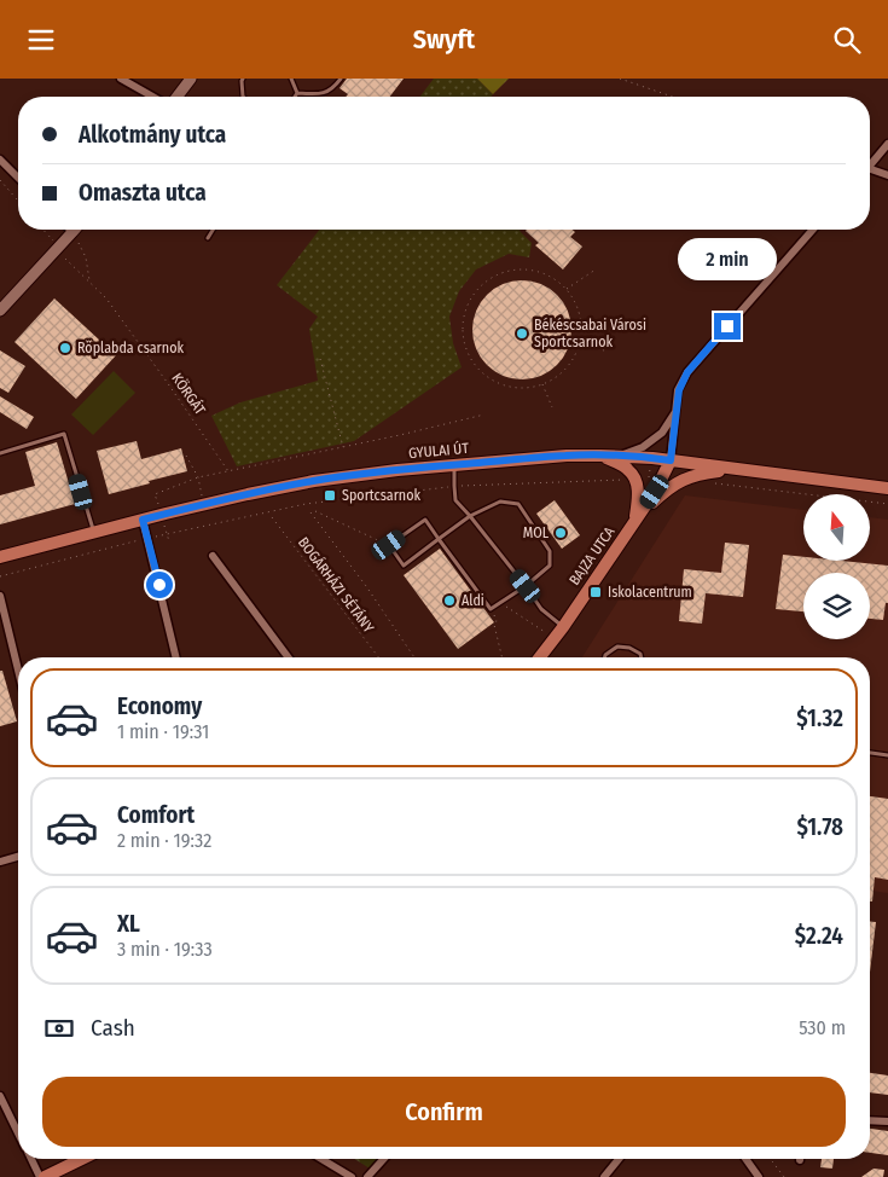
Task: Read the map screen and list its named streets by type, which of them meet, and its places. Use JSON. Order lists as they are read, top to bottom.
{
  "streets": {
    "main road": ["GYULAI ÚT", "BAJZA UTCA"],
    "path": ["KÖRGÁT", "BOGÁRHÁZI SÉTÁNY"]
  },
  "crossings": [
    ["GYULAI ÚT", "BAJZA UTCA"]
  ],
  "places": {
    "other": [
      "Békéscsabai Városi Sportcsarnok",
      "Röplabda csarnok",
      "MOL",
      "Aldi"
    ],
    "transit": ["Sportcsarnok", "Iskolacentrum"]
  },
  "north": "top",
  "page": {
    "header": "Swyft",
    "banner": ["Alkotmány utca", "Omaszta utca"],
    "bubble": "2 min",
    "list": [
      {
        "name": "Economy",
        "note": "1 min · 19:31",
        "value": "$1.32"
      },
      {
        "name": "Comfort",
        "note": "2 min · 19:32",
        "value": "$1.78"
      },
      {
        "name": "XL",
        "note": "3 min · 19:33",
        "value": "$2.24"
      }
    ],
    "pay": ["Cash", "530 m"],
    "buttons": "Confirm"
  }
}
